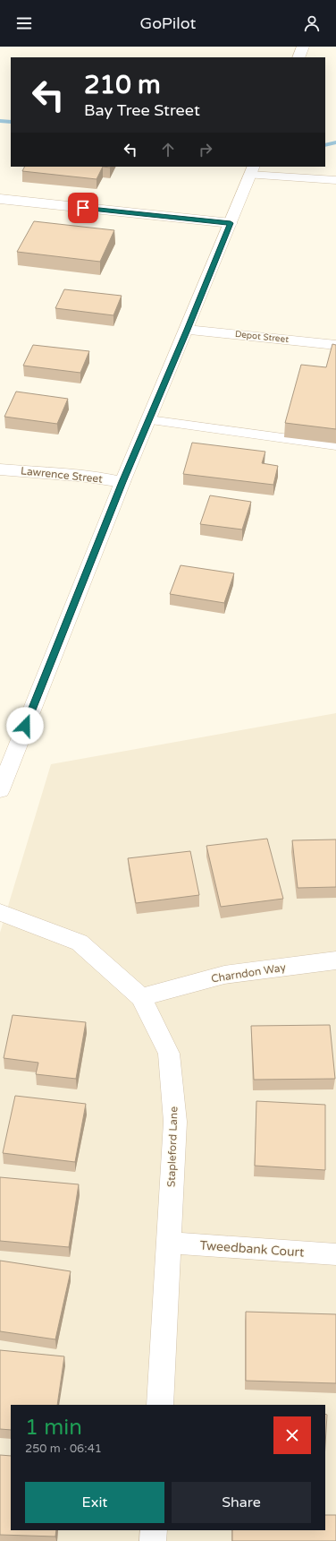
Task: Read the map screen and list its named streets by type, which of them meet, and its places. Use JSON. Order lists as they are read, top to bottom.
{
  "streets": {
    "street": [
      "Depot Street",
      "Lawrence Street",
      "Charndon Way",
      "Stapleford Lane",
      "Tweedbank Court"
    ]
  },
  "crossings": [
    ["Charndon Way", "Stapleford Lane"],
    ["Stapleford Lane", "Tweedbank Court"]
  ],
  "page": {
    "header": "GoPilot",
    "turn": ["210 m", "Bay Tree Street"],
    "heading": ["1 min", "250 m · 06:41"],
    "buttons": ["Exit", "Share"]
  }
}
